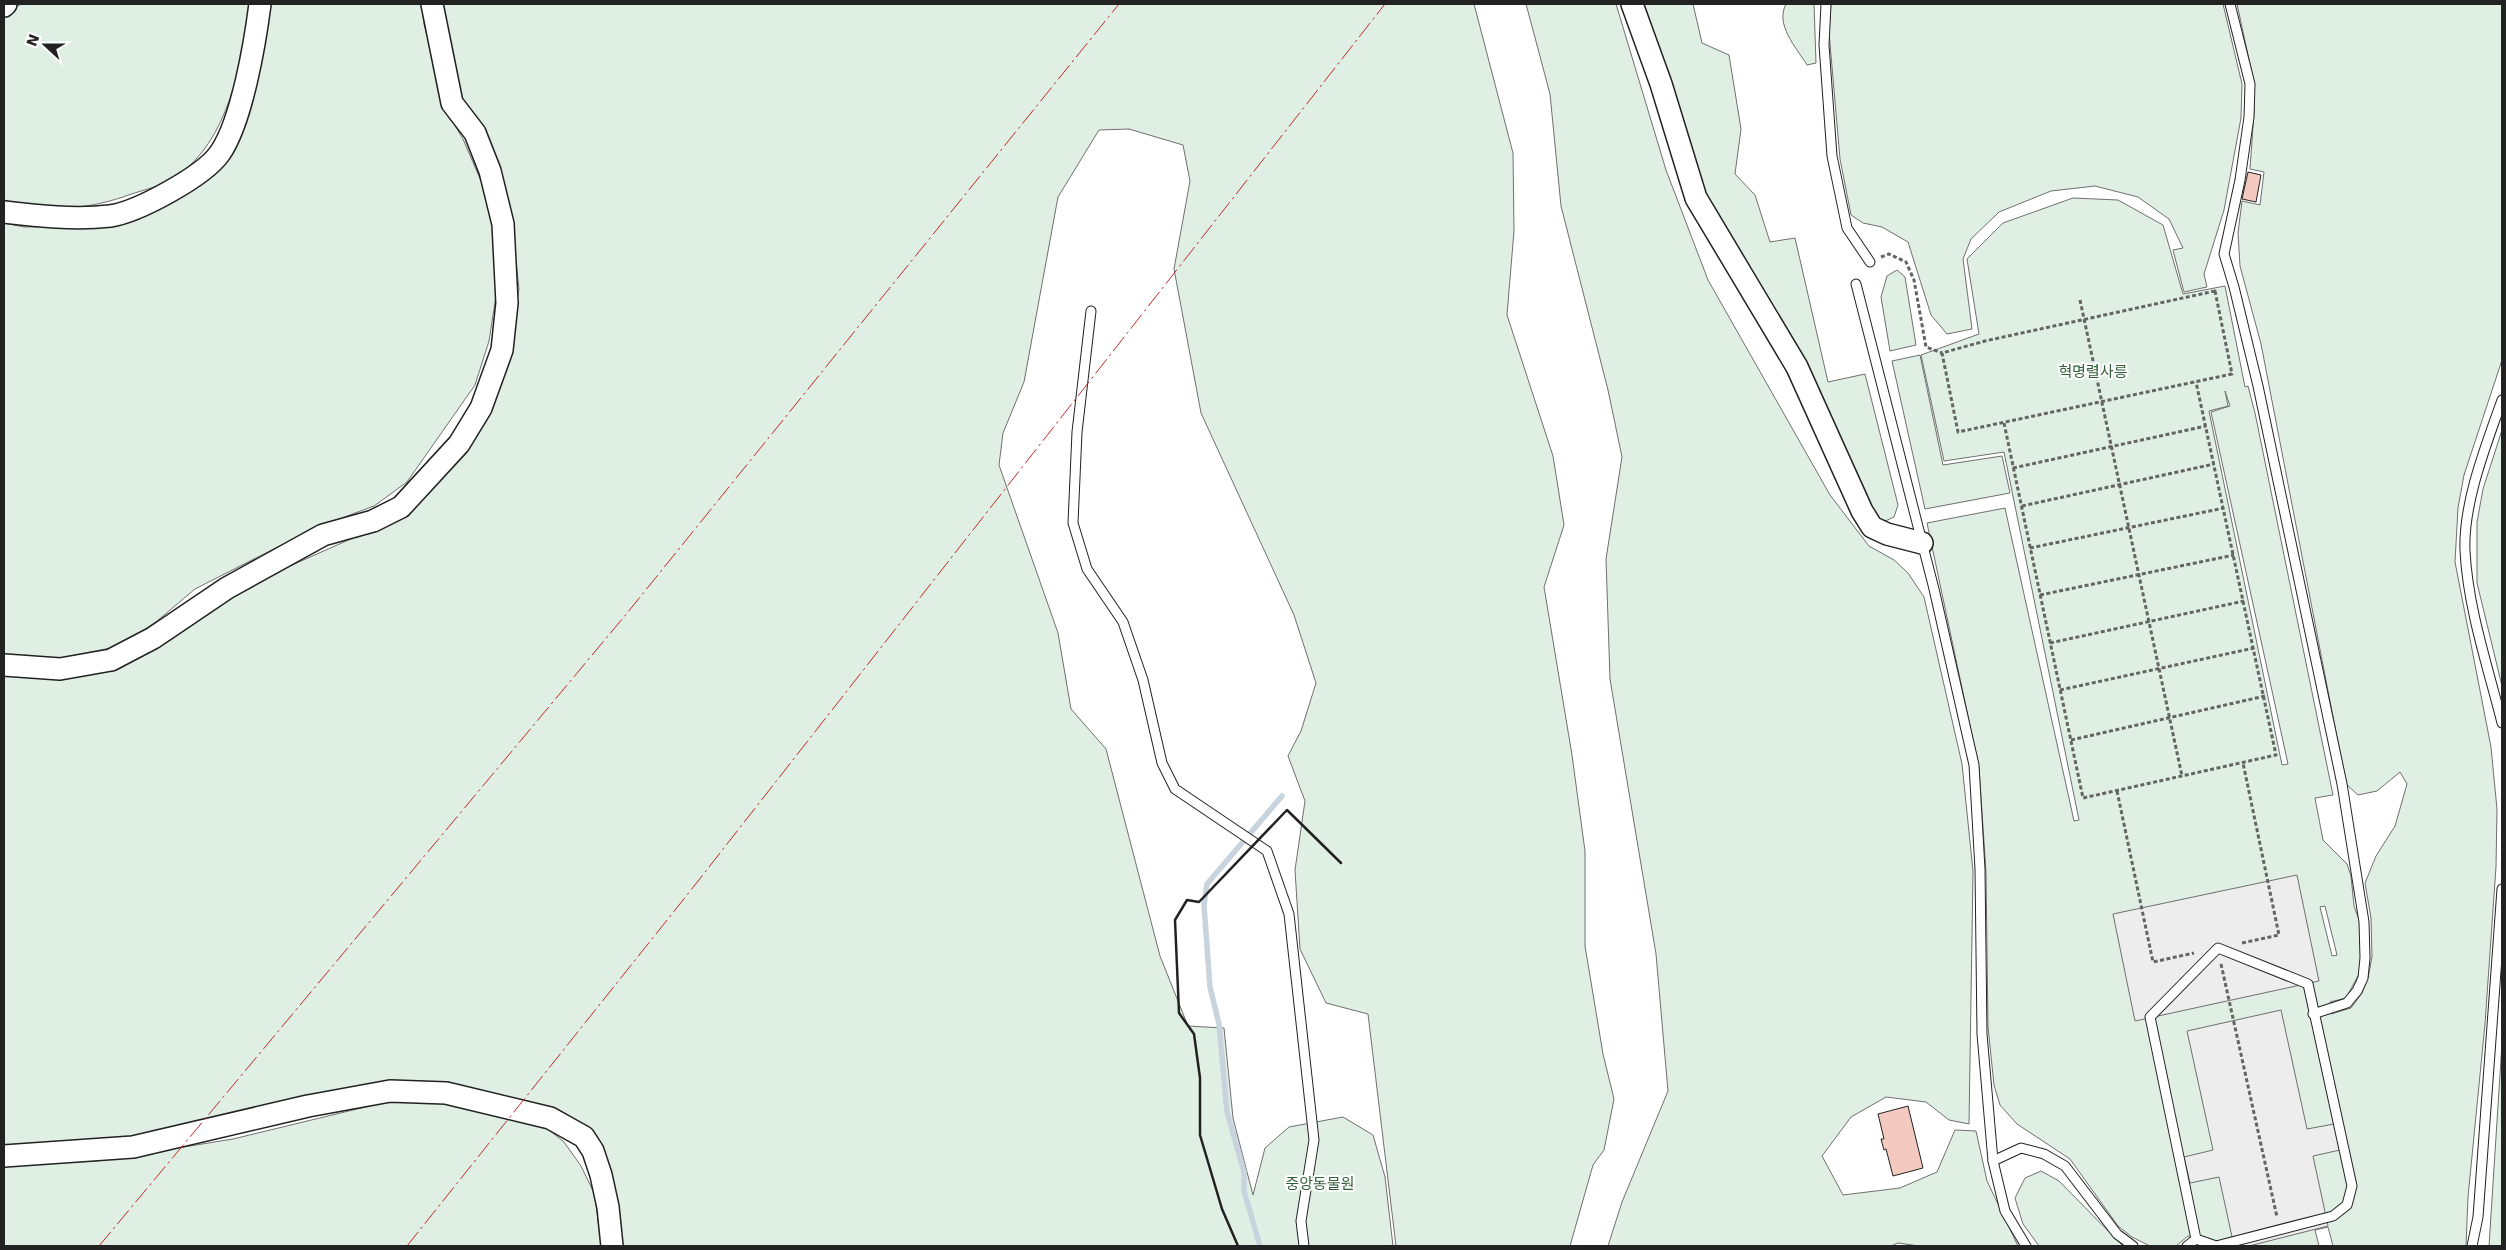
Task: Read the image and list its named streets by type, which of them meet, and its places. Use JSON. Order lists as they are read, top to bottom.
{
  "parks": ["혁명렬사릉", "중앙동물원"],
  "north": "left"
}
